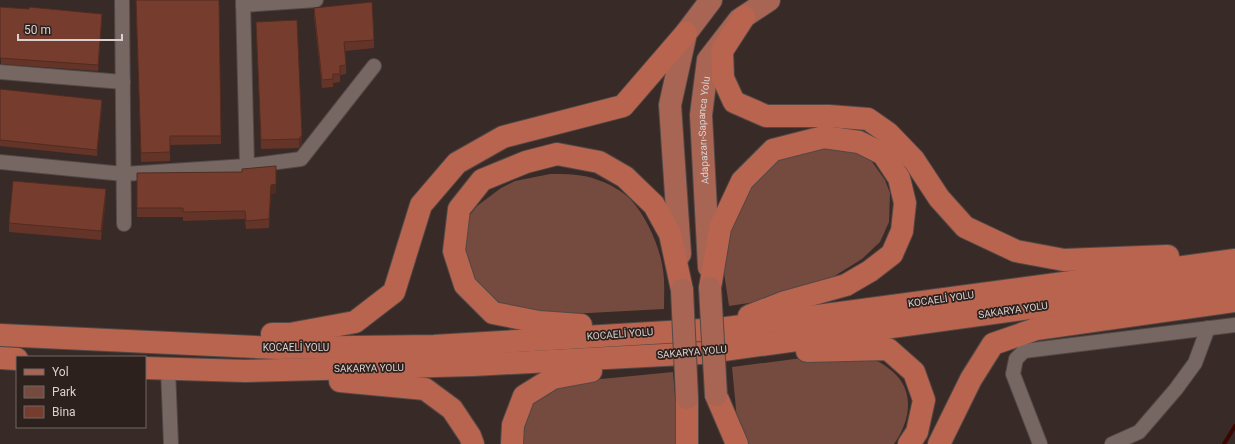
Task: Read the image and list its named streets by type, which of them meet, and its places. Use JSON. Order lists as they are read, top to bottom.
{
  "streets": {
    "highway": ["KOCAELİ YOLU", "SAKARYA YOLU"],
    "main road": ["Adapazarı-Sapanca Yolu"]
  },
  "legend": ["Yol", "Park", "Bina"],
  "scale_bar": "50 m"
}
